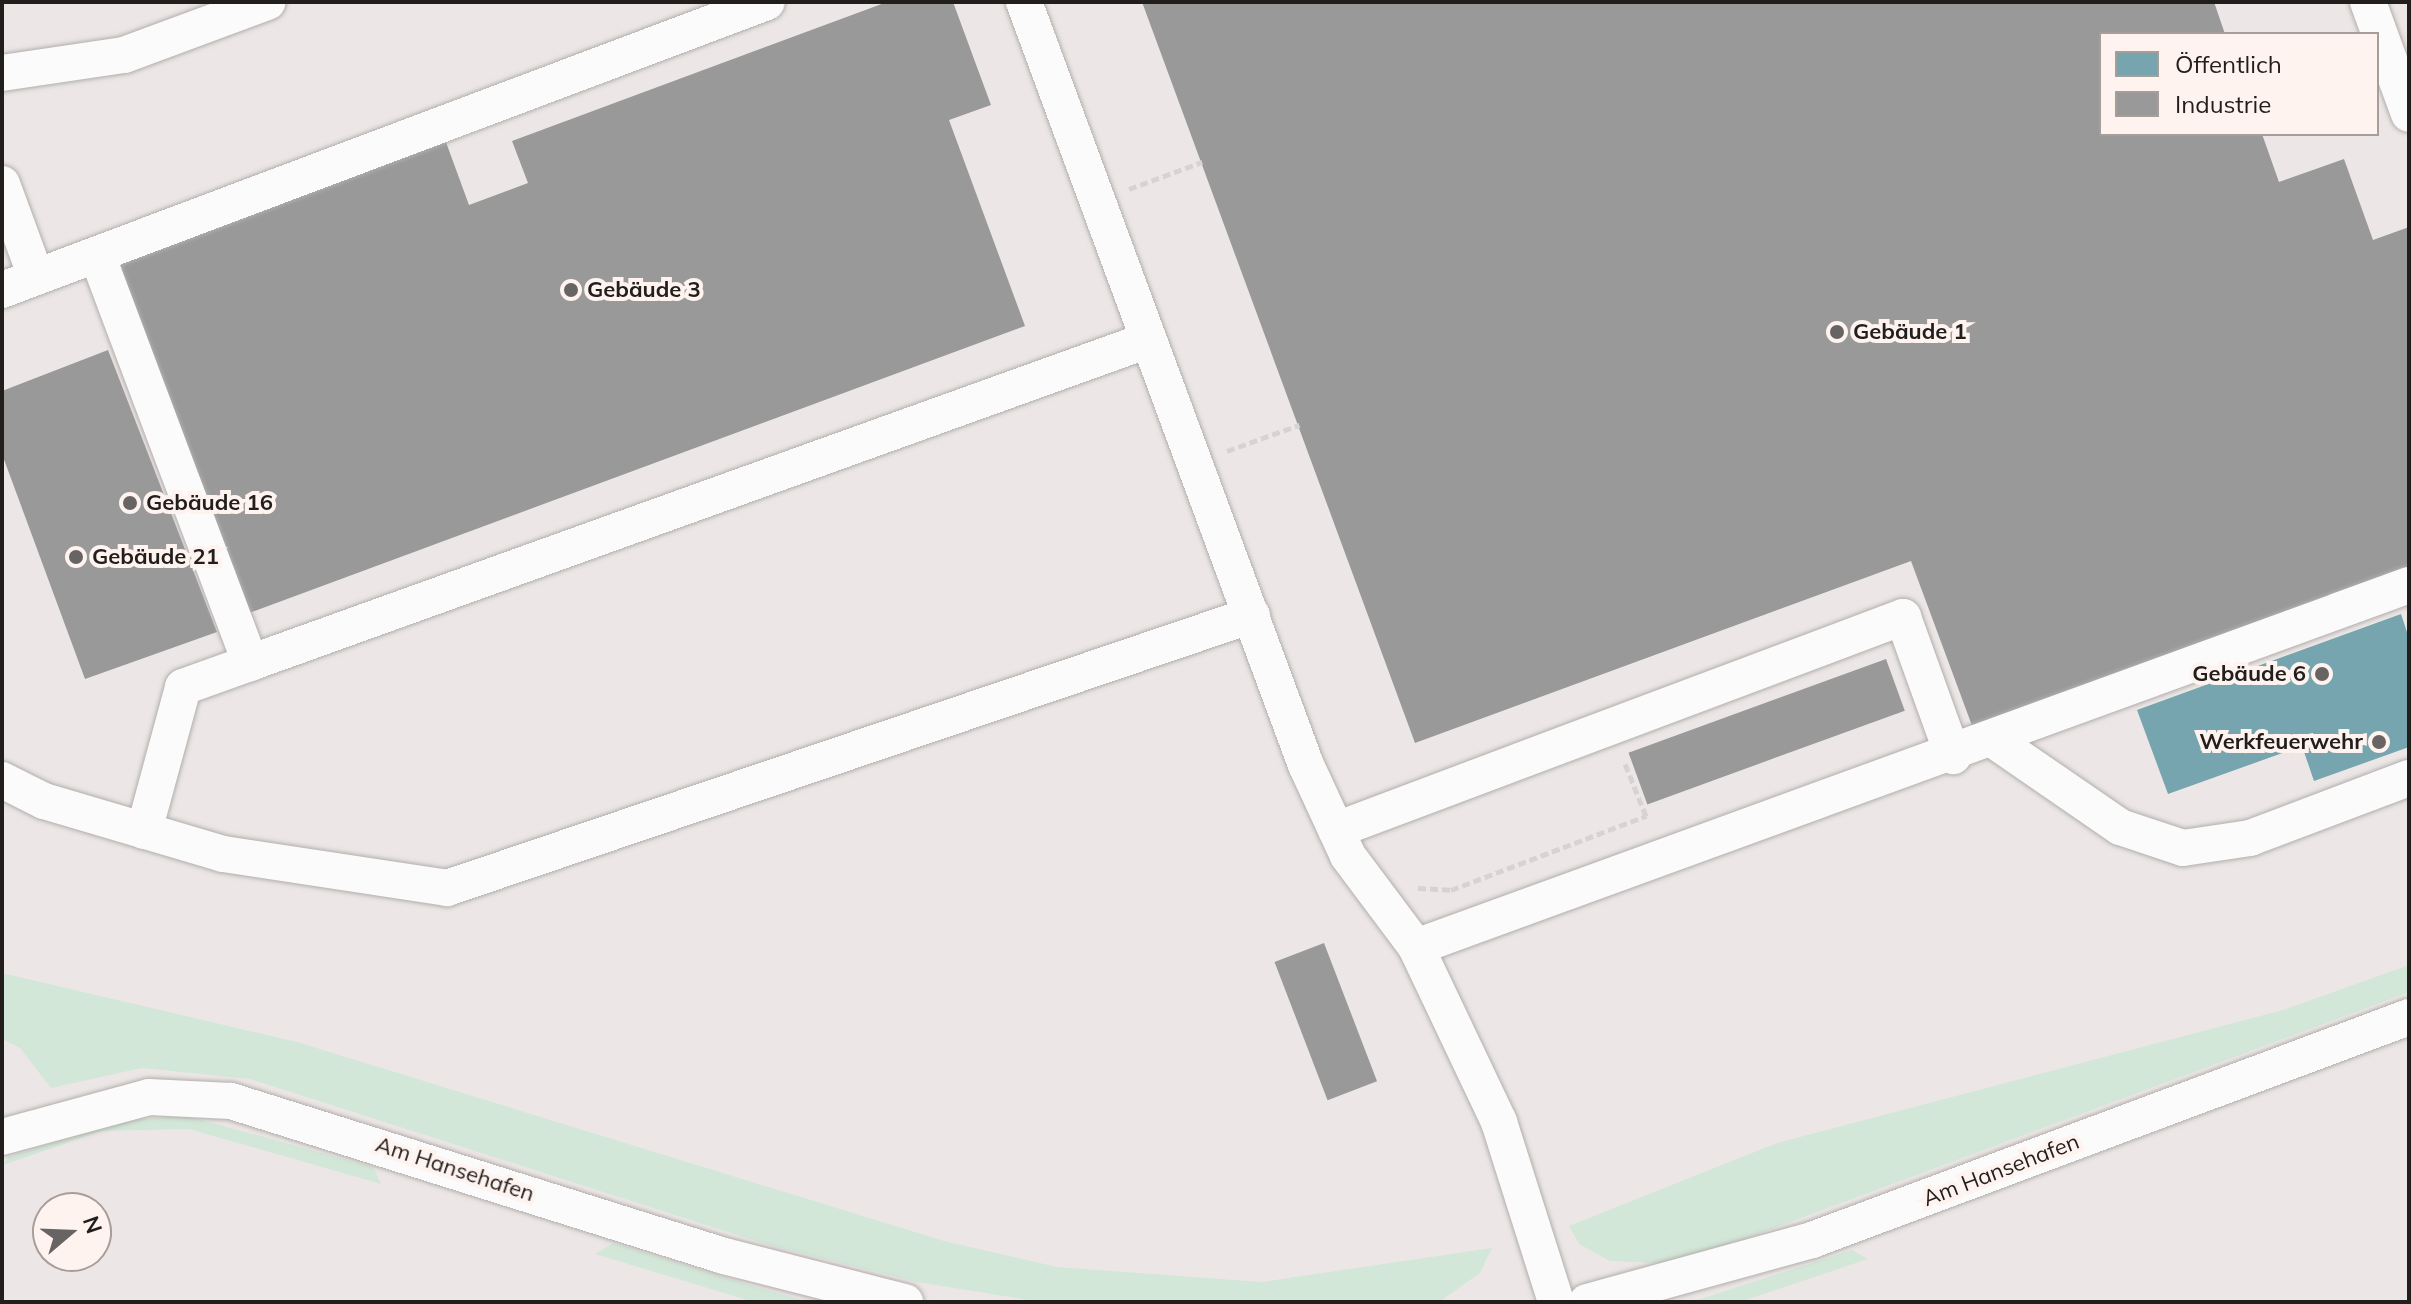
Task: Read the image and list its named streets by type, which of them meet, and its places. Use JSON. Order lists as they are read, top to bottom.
{
  "streets": {
    "street": ["Am Hansehafen"]
  },
  "places": [
    "Gebäude 3",
    "Gebäude 1",
    "Gebäude 16",
    "Gebäude 21",
    "Gebäude 6",
    "Werkfeuerwehr"
  ],
  "legend": ["Öffentlich", "Industrie"],
  "north": "right"
}
